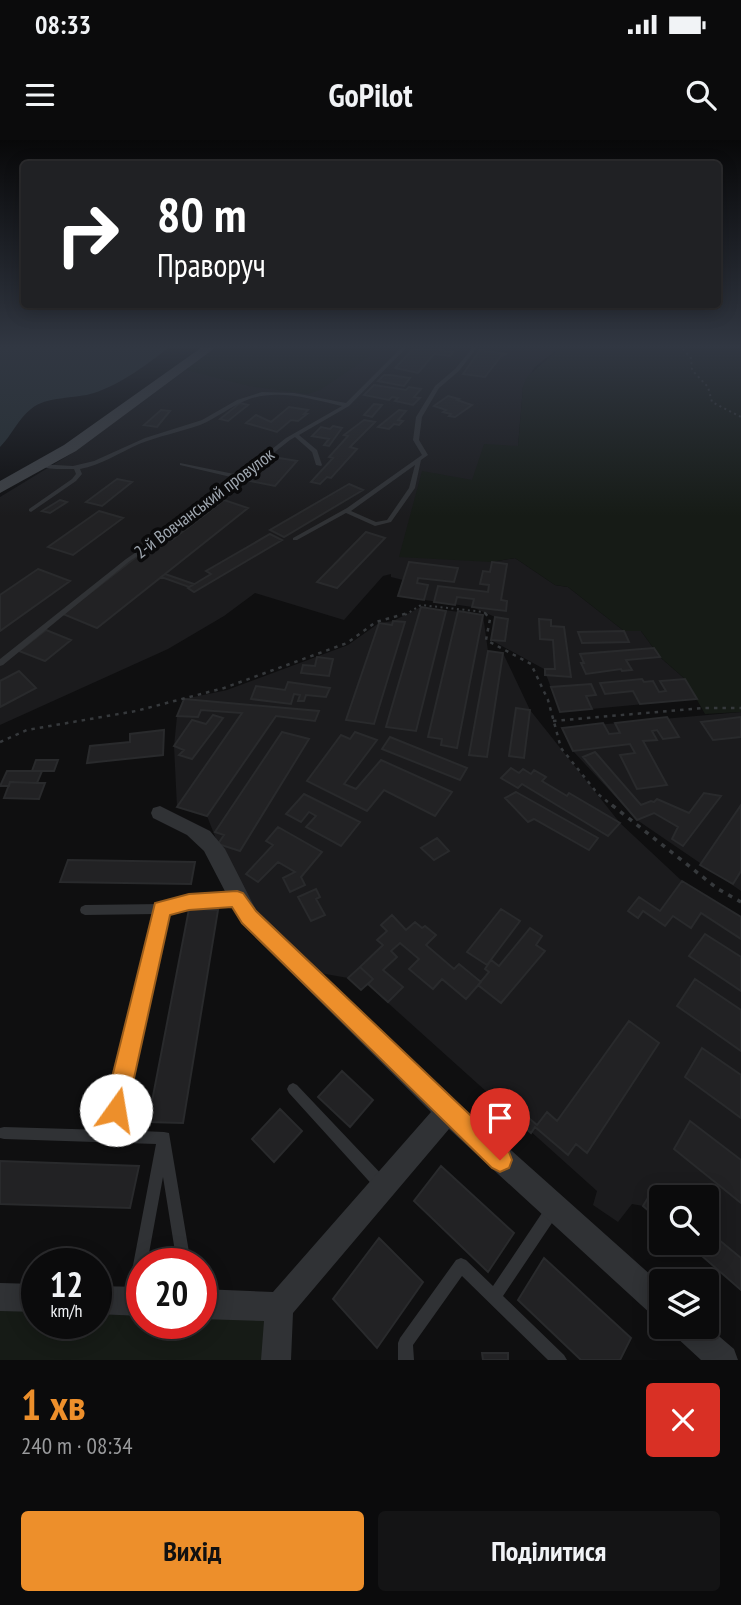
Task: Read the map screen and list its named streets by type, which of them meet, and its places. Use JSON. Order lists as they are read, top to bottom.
{
  "streets": {
    "lane": ["2-й Вовчанський провулок"]
  },
  "page": {
    "status": "08:33",
    "header": "GoPilot",
    "turn": ["80 m", "Праворуч"],
    "speed": "12 km/h",
    "limit": "20",
    "heading": ["1 хв", "240 m · 08:34"],
    "buttons": ["Вихід", "Поділитися"]
  }
}
